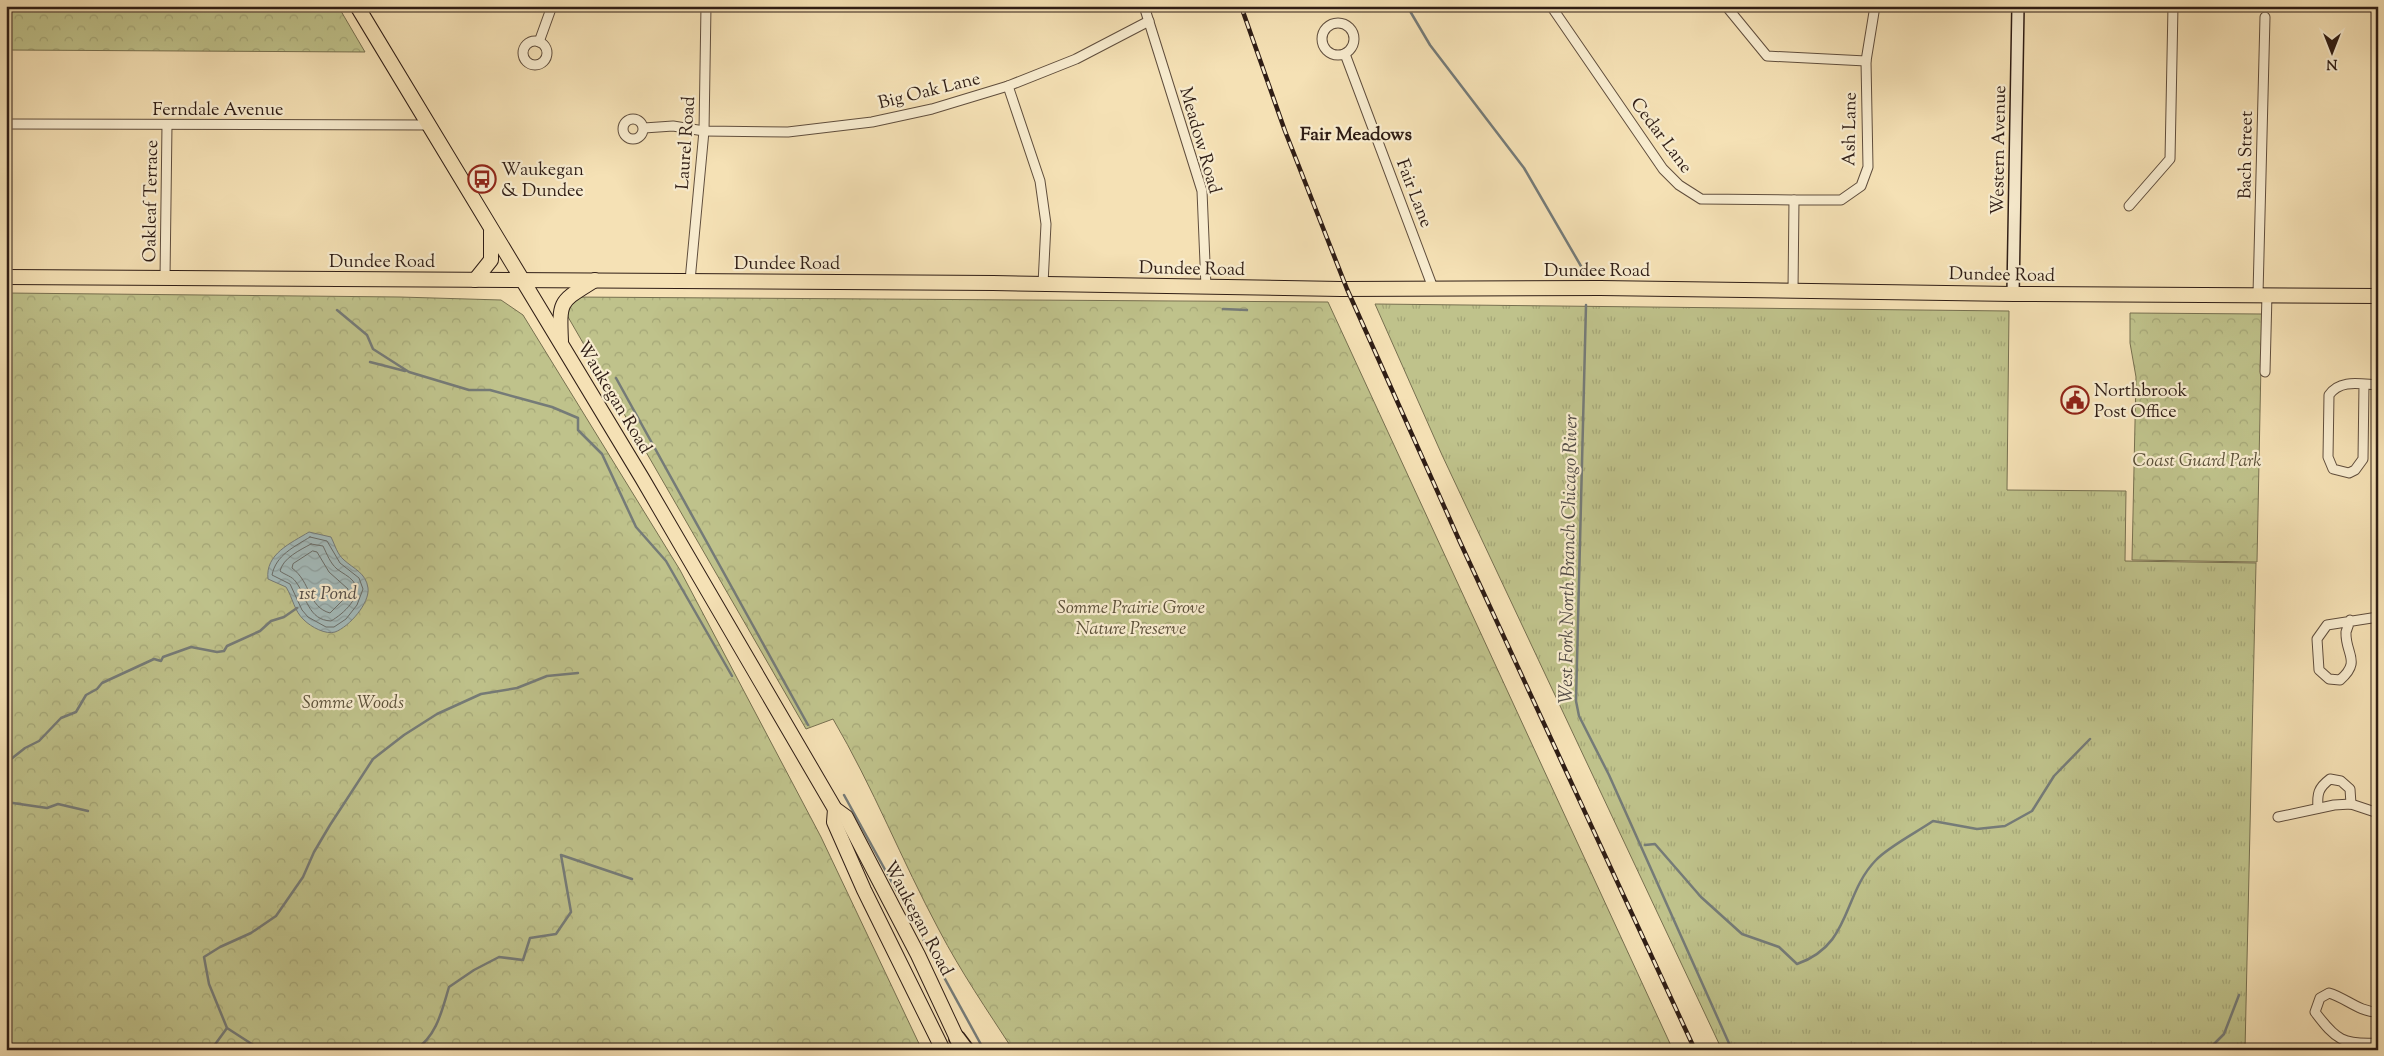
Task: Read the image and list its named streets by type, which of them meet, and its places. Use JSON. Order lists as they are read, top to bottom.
{
  "streets": {
    "main road": ["Dundee Road", "Waukegan Road"],
    "street": [
      "Big Oak Lane",
      "Ferndale Avenue",
      "Ash Lane",
      "Cedar Lane",
      "Meadow Road",
      "Laurel Road",
      "Western Avenue",
      "Bach Street",
      "Fair Lane",
      "Oakleaf Terrace"
    ]
  },
  "crossings": [
    ["Big Oak Lane", "Meadow Road"],
    ["Big Oak Lane", "Laurel Road"],
    ["Ferndale Avenue", "Oakleaf Terrace"],
    ["Ferndale Avenue", "Waukegan Road"],
    ["Ash Lane", "Cedar Lane"],
    ["Meadow Road", "Dundee Road"],
    ["Laurel Road", "Dundee Road"],
    ["Western Avenue", "Dundee Road"],
    ["Bach Street", "Dundee Road"],
    ["Fair Lane", "Dundee Road"],
    ["Oakleaf Terrace", "Dundee Road"],
    ["Dundee Road", "Waukegan Road"]
  ],
  "districts": ["Fair Meadows"],
  "water": ["West Fork North Branch Chicago River", "1st Pond"],
  "parks": ["Coast Guard Park", "Somme Prairie Grove Nature Preserve", "Somme Woods"],
  "places": {
    "bus stop": ["Waukegan & Dundee"],
    "public building": ["Northbrook Post Office"]
  },
  "north": "bottom"
}
